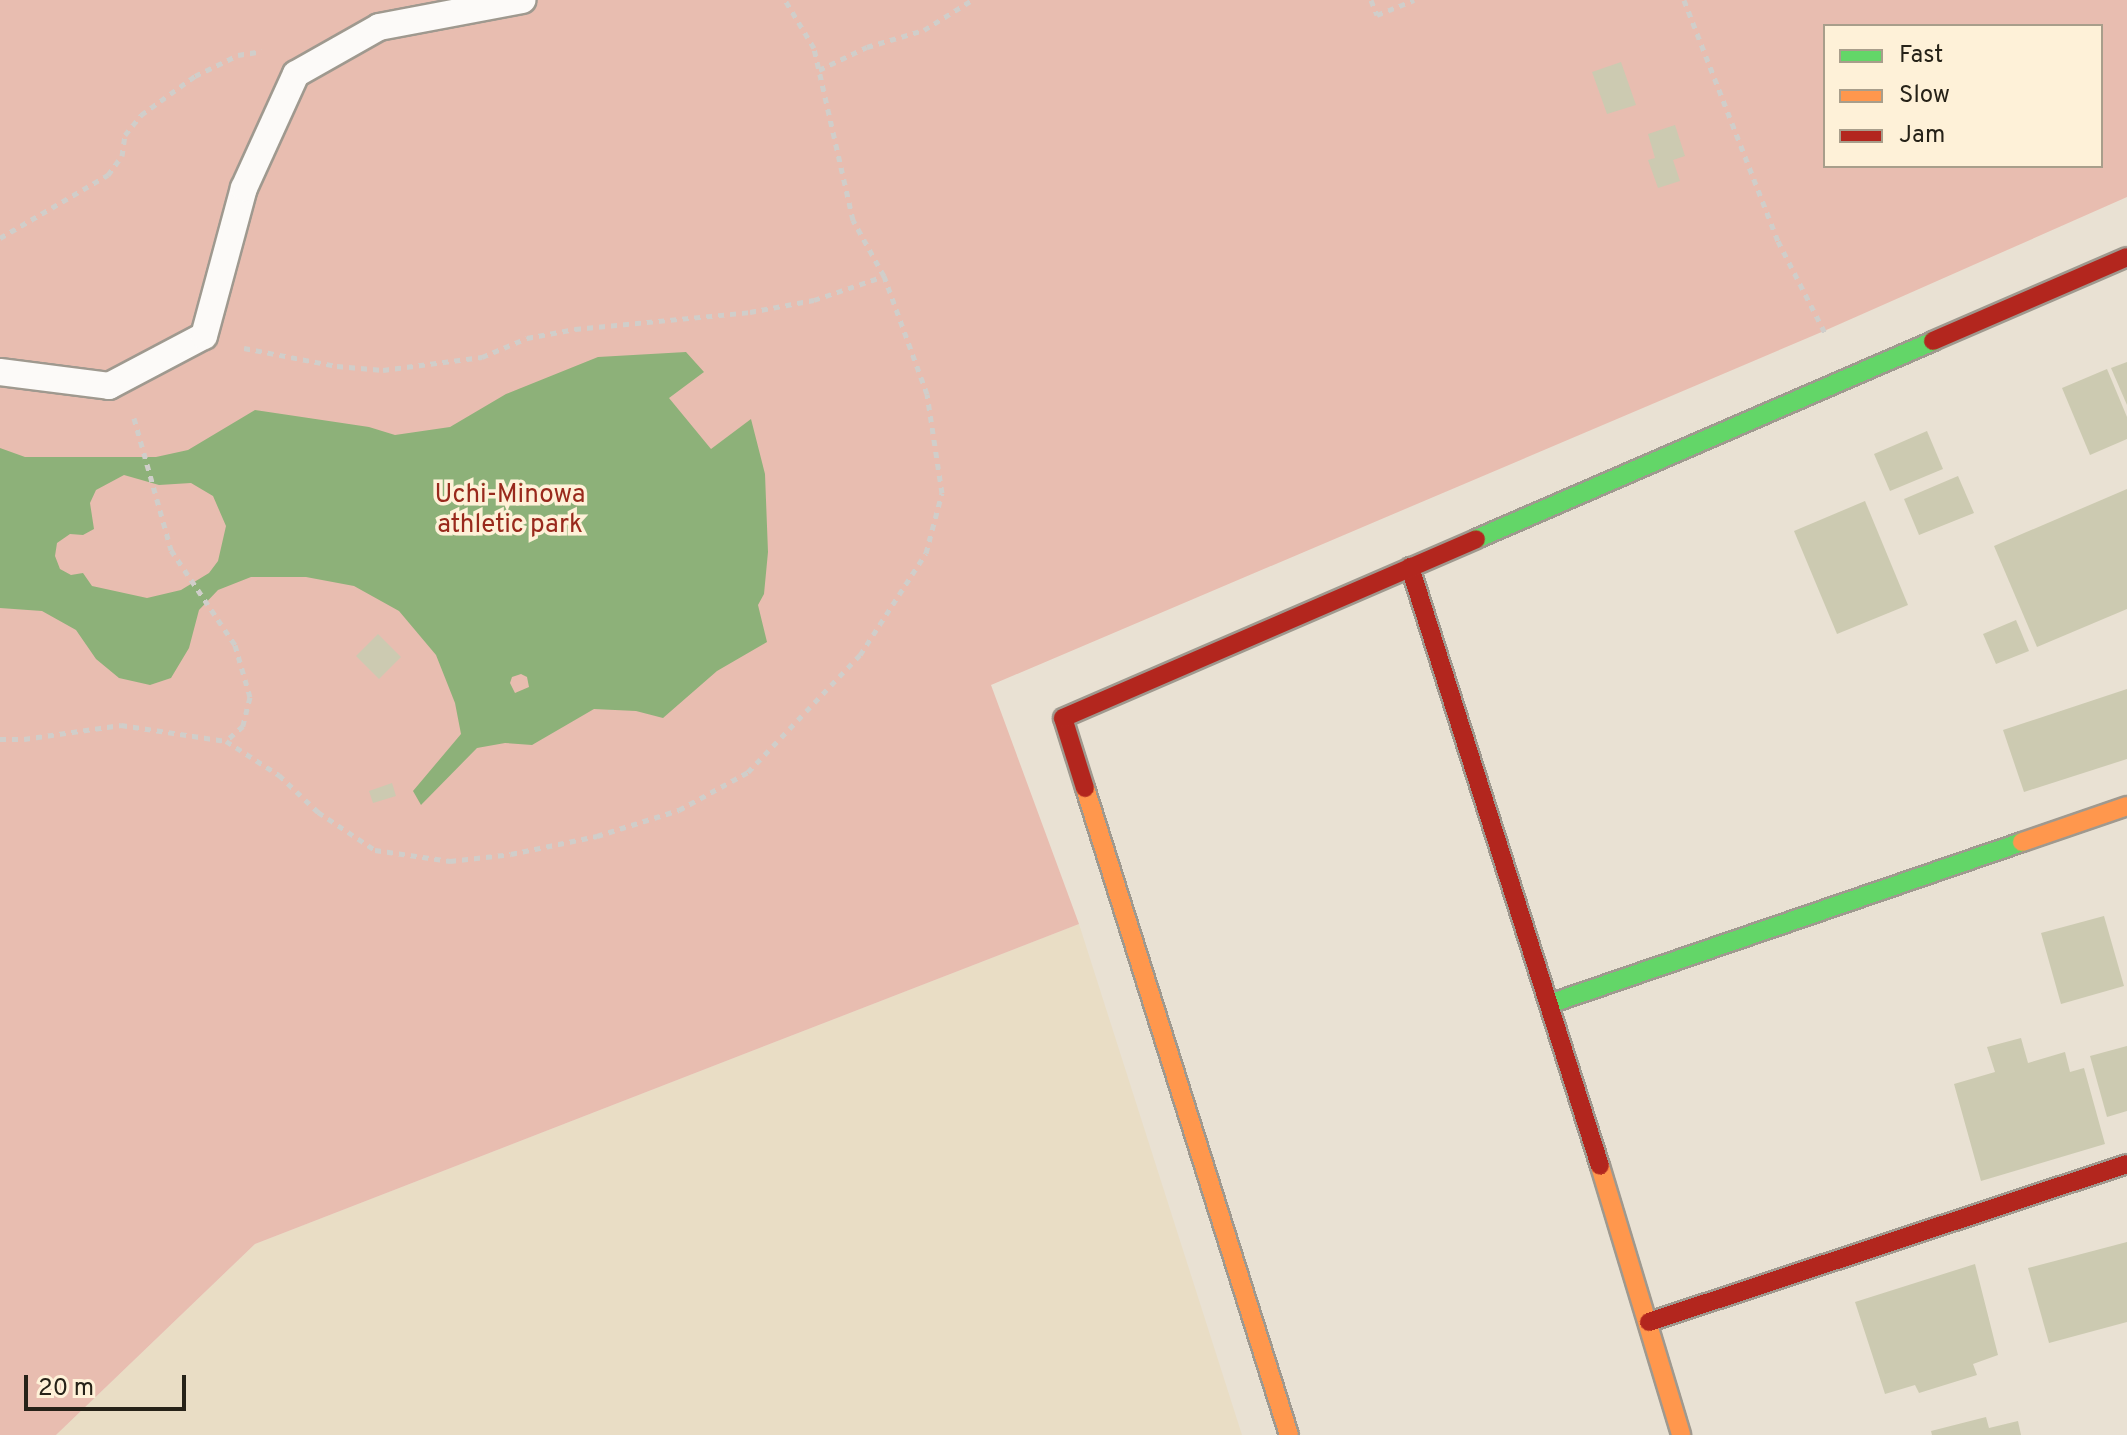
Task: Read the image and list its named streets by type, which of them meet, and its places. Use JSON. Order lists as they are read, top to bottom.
{
  "parks": ["Uchi-Minowa athletic park"],
  "legend": ["Fast", "Slow", "Jam"],
  "scale_bar": "20 m"
}
